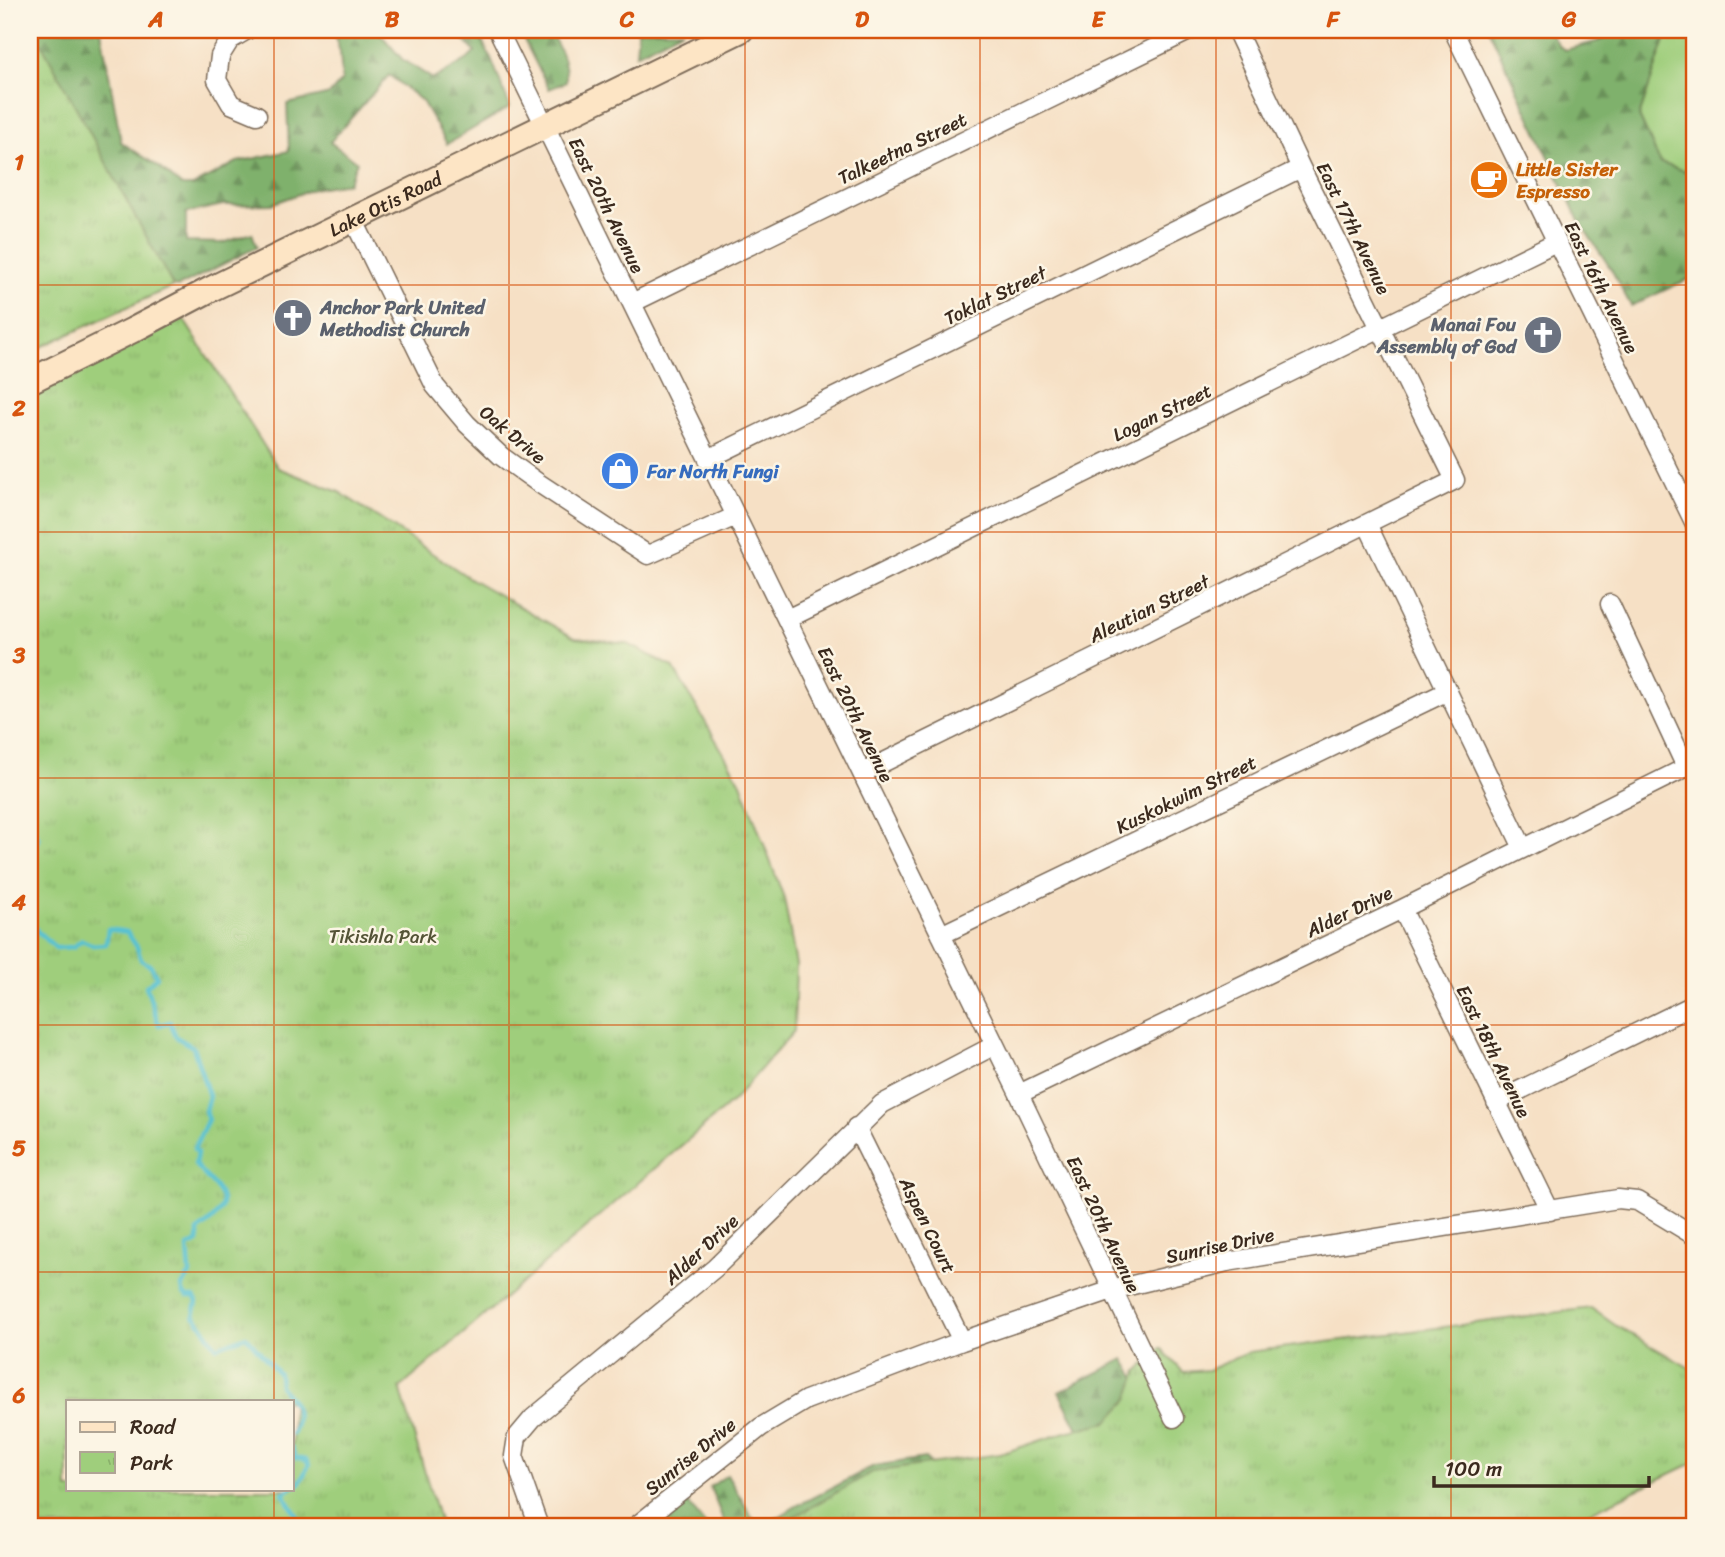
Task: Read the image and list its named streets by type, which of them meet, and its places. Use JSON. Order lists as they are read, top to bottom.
{
  "streets": {
    "main road": ["Lake Otis Road"],
    "street": [
      "Talkeetna Street",
      "East 20th Avenue",
      "East 17th Avenue",
      "East 16th Avenue",
      "Toklat Street",
      "Logan Street",
      "Oak Drive",
      "Aleutian Street",
      "Kuskokwim Street",
      "Alder Drive",
      "East 18th Avenue",
      "Aspen Court",
      "Sunrise Drive"
    ]
  },
  "crossings": [
    ["Talkeetna Street", "East 20th Avenue"],
    ["Lake Otis Road", "East 20th Avenue"],
    ["Lake Otis Road", "Oak Drive"],
    ["East 20th Avenue", "Toklat Street"],
    ["East 20th Avenue", "Logan Street"],
    ["East 20th Avenue", "Oak Drive"],
    ["East 20th Avenue", "Aleutian Street"],
    ["East 20th Avenue", "Kuskokwim Street"],
    ["East 20th Avenue", "Alder Drive"],
    ["East 20th Avenue", "Sunrise Drive"],
    ["East 17th Avenue", "Toklat Street"],
    ["East 17th Avenue", "Logan Street"],
    ["East 17th Avenue", "Aleutian Street"],
    ["East 16th Avenue", "Logan Street"],
    ["Alder Drive", "East 18th Avenue"],
    ["Alder Drive", "Aspen Court"],
    ["East 18th Avenue", "Sunrise Drive"],
    ["Aspen Court", "Sunrise Drive"]
  ],
  "parks": ["Tikishla Park"],
  "places": {
    "cafe": ["Little Sister Espresso"],
    "church": ["Anchor Park United Methodist Church", "Manai Fou Assembly of God"],
    "shop": ["Far North Fungi"]
  },
  "legend": ["Road", "Park"],
  "scale_bar": "100 m",
  "grid": {
    "columns": [
      "A",
      "B",
      "C",
      "D",
      "E",
      "F",
      "G"
    ],
    "rows": [
      "1",
      "2",
      "3",
      "4",
      "5",
      "6"
    ]
  }
}
